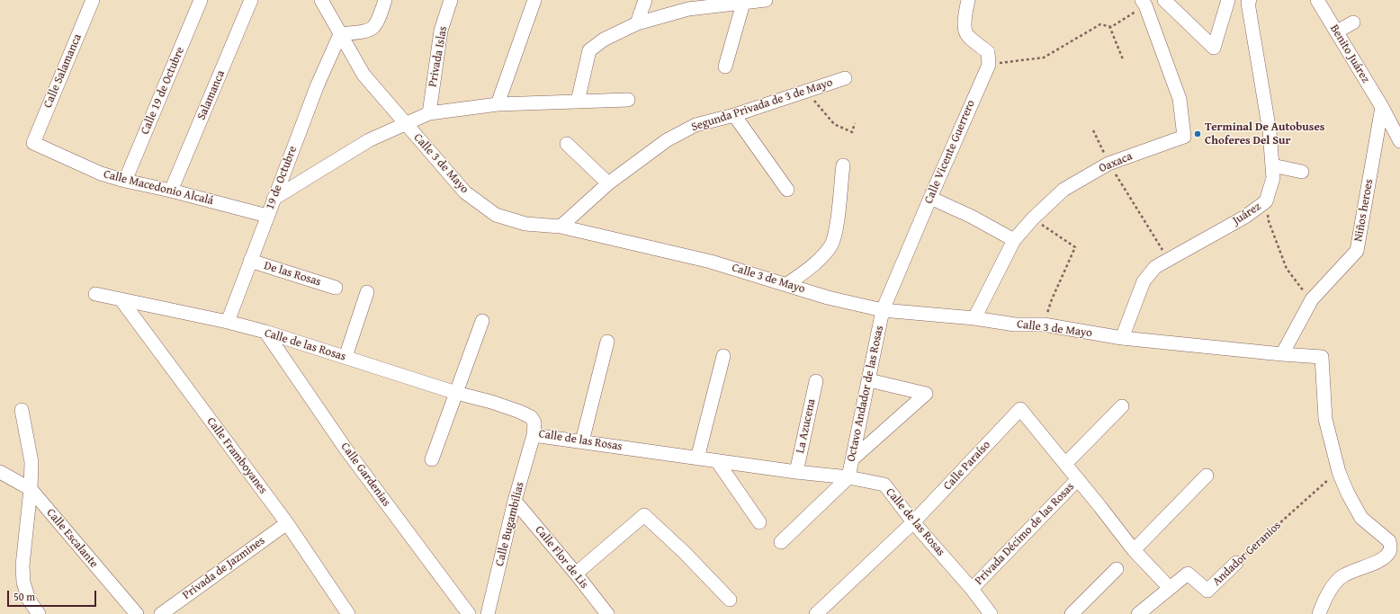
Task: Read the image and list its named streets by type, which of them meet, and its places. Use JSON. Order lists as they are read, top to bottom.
{
  "streets": {
    "street": [
      "Benito Juárez",
      "Privada Islas",
      "Calle Salamanca",
      "Calle 19 de Octubre",
      "Salamanca",
      "Segunda Privada de 3 de Mayo",
      "Calle Vicente Guerrero",
      "Oaxaca",
      "Calle 3 de Mayo",
      "19 de Octubre",
      "Calle Macedonio Alcalá",
      "Niños heroes",
      "Juárez",
      "De las Rosas",
      "Calle de las Rosas",
      "Octavo Andador de las Rosas",
      "La Azucena",
      "Calle Framboyanes",
      "Calle Paraíso",
      "Calle Gardenias",
      "Calle Bugambilias",
      "Privada Décimo de las Rosas",
      "Calle Escalante",
      "Andador Geranios",
      "Calle Flor de Lis",
      "Privada de Jazmines"
    ]
  },
  "crossings": [
    ["Benito Juárez", "Niños heroes"],
    ["Calle Salamanca", "Calle Macedonio Alcalá"],
    ["Calle 19 de Octubre", "Calle Macedonio Alcalá"],
    ["Salamanca", "Calle Macedonio Alcalá"],
    ["Segunda Privada de 3 de Mayo", "Calle 3 de Mayo"],
    ["Calle Vicente Guerrero", "Calle 3 de Mayo"],
    ["Calle Vicente Guerrero", "Octavo Andador de las Rosas"],
    ["Oaxaca", "Calle 3 de Mayo"],
    ["Calle 3 de Mayo", "19 de Octubre"],
    ["Calle 3 de Mayo", "Niños heroes"],
    ["Calle 3 de Mayo", "Juárez"],
    ["Calle 3 de Mayo", "Octavo Andador de las Rosas"],
    ["Calle 3 de Mayo", "Andador Geranios"],
    ["19 de Octubre", "Calle Macedonio Alcalá"],
    ["19 de Octubre", "De las Rosas"],
    ["19 de Octubre", "Calle de las Rosas"],
    ["Calle de las Rosas", "Octavo Andador de las Rosas"],
    ["Calle de las Rosas", "La Azucena"],
    ["Calle de las Rosas", "Calle Framboyanes"],
    ["Calle de las Rosas", "Calle Paraíso"],
    ["Calle de las Rosas", "Calle Gardenias"],
    ["Calle de las Rosas", "Calle Bugambilias"],
    ["Calle de las Rosas", "Privada Décimo de las Rosas"],
    ["Calle Framboyanes", "Privada de Jazmines"],
    ["Calle Bugambilias", "Calle Flor de Lis"]
  ],
  "places": ["Terminal De Autobuses Choferes Del Sur"],
  "scale_bar": "50 m"
}
